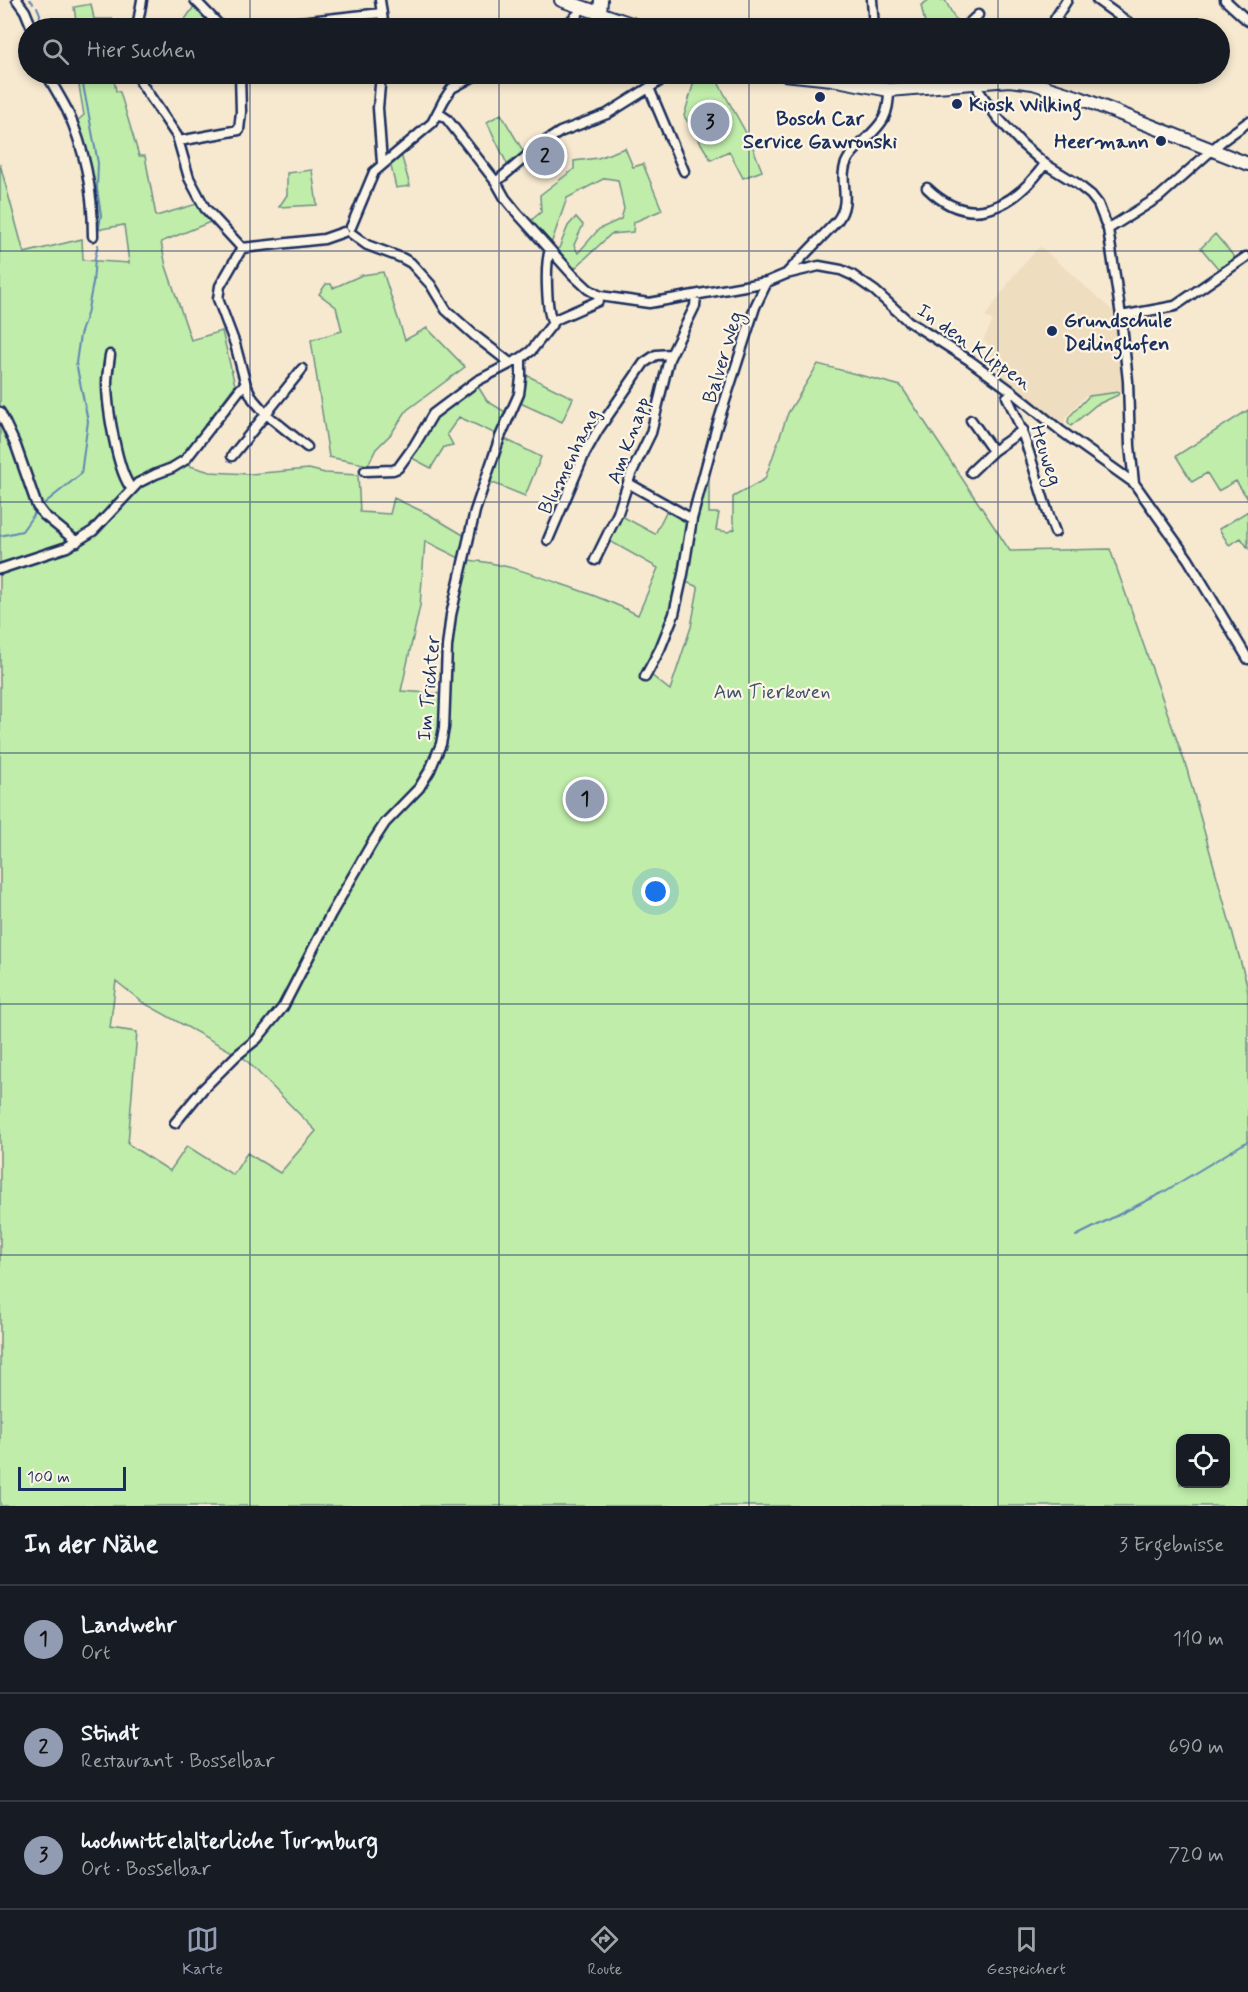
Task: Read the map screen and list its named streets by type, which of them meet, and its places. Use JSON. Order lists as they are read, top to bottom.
{
  "streets": {
    "street": [
      "In den Klippen",
      "Balver Weg",
      "Am Knapp",
      "Heuweg",
      "Blumenhang",
      "Im Trichter"
    ]
  },
  "crossings": [
    ["In den Klippen", "Heuweg"],
    ["Am Knapp", "Blumenhang"]
  ],
  "parks": ["Am Tierkoven"],
  "places": [
    "Bosch Car Service Gawronski",
    "Kiosk Wilking",
    "Heermann",
    "Grundschule Deilinghofen"
  ],
  "scale_bar": "100 m",
  "page": {
    "search": "Hier suchen",
    "pins": ["3", "2", "1"],
    "scale": "100 m",
    "heading": ["In der Nähe", "3 Ergebnisse"],
    "list": [
      {
        "mark": "1",
        "name": "Landwehr",
        "note": "Ort",
        "value": "110 m"
      },
      {
        "mark": "2",
        "name": "Stindt",
        "note": "Restaurant · Bosselbar",
        "value": "690 m"
      },
      {
        "mark": "3",
        "name": "hochmittelalterliche Turmburg",
        "note": "Ort · Bosselbar",
        "value": "720 m"
      }
    ],
    "nav": ["Karte", "Route", "Gespeichert"]
  }
}
